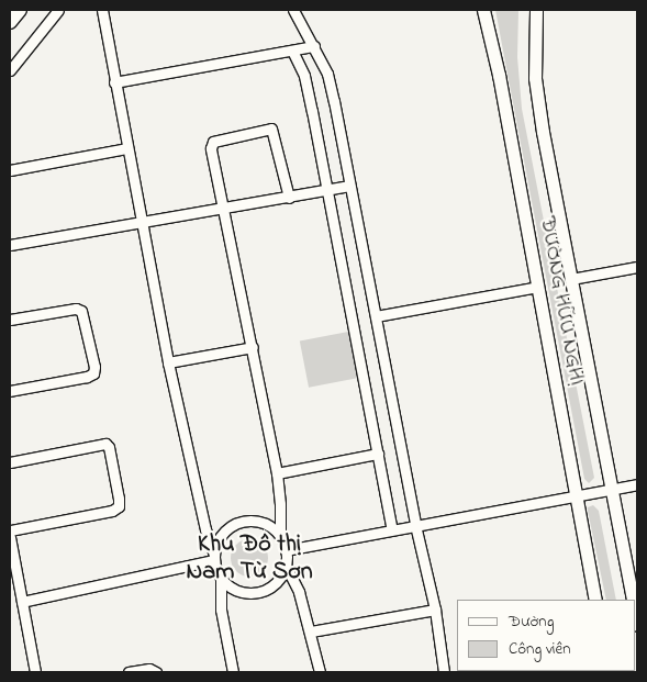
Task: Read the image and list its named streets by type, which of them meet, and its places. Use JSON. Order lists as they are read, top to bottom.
{
  "streets": {
    "main road": ["ĐƯỜNG HỮU NGHỊ"]
  },
  "districts": ["Khu Đô thị Nam Từ Sơn"],
  "legend": ["Đường", "Công viên"]
}
